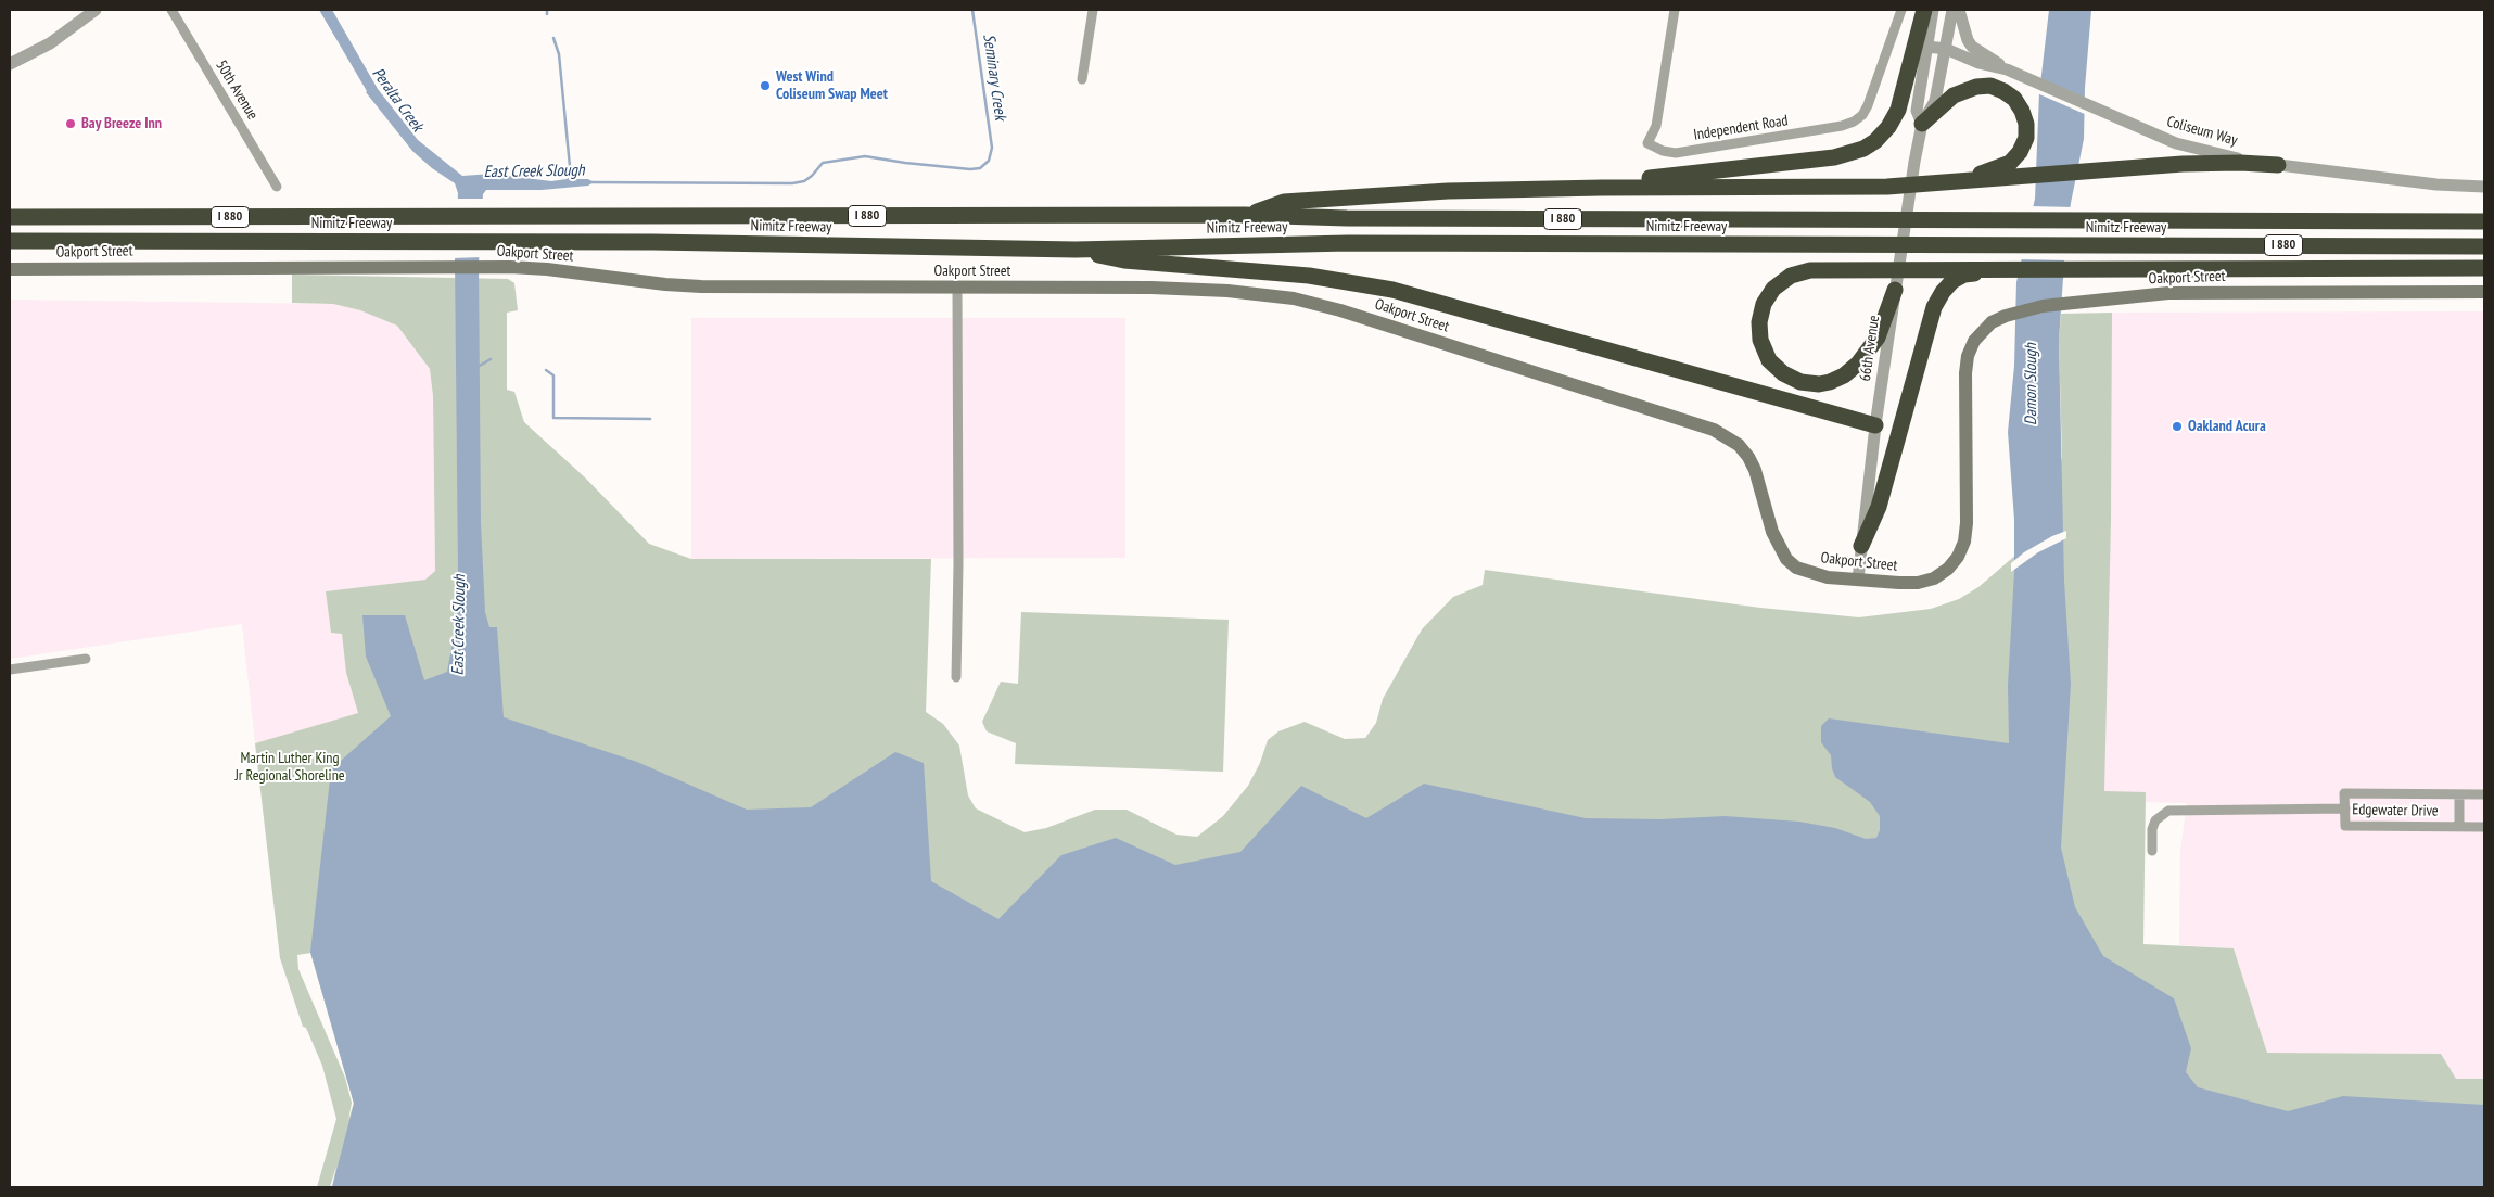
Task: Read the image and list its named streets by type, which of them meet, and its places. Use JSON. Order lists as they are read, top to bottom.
{
  "streets": {
    "highway": ["I 880", "Nimitz Freeway"],
    "main road": ["Oakport Street"],
    "street": [
      "50th Avenue",
      "Independent Road",
      "Coliseum Way",
      "66th Avenue",
      "Edgewater Drive"
    ]
  },
  "crossings": [
    ["Coliseum Way", "66th Avenue"],
    ["Oakport Street", "66th Avenue"]
  ],
  "water": [
    "Seminary Creek",
    "Peralta Creek",
    "East Creek Slough",
    "Damon Slough"
  ],
  "parks": ["Martin Luther King Jr Regional Shoreline"],
  "places": ["West Wind Coliseum Swap Meet", "Bay Breeze Inn", "Oakland Acura"]
}
